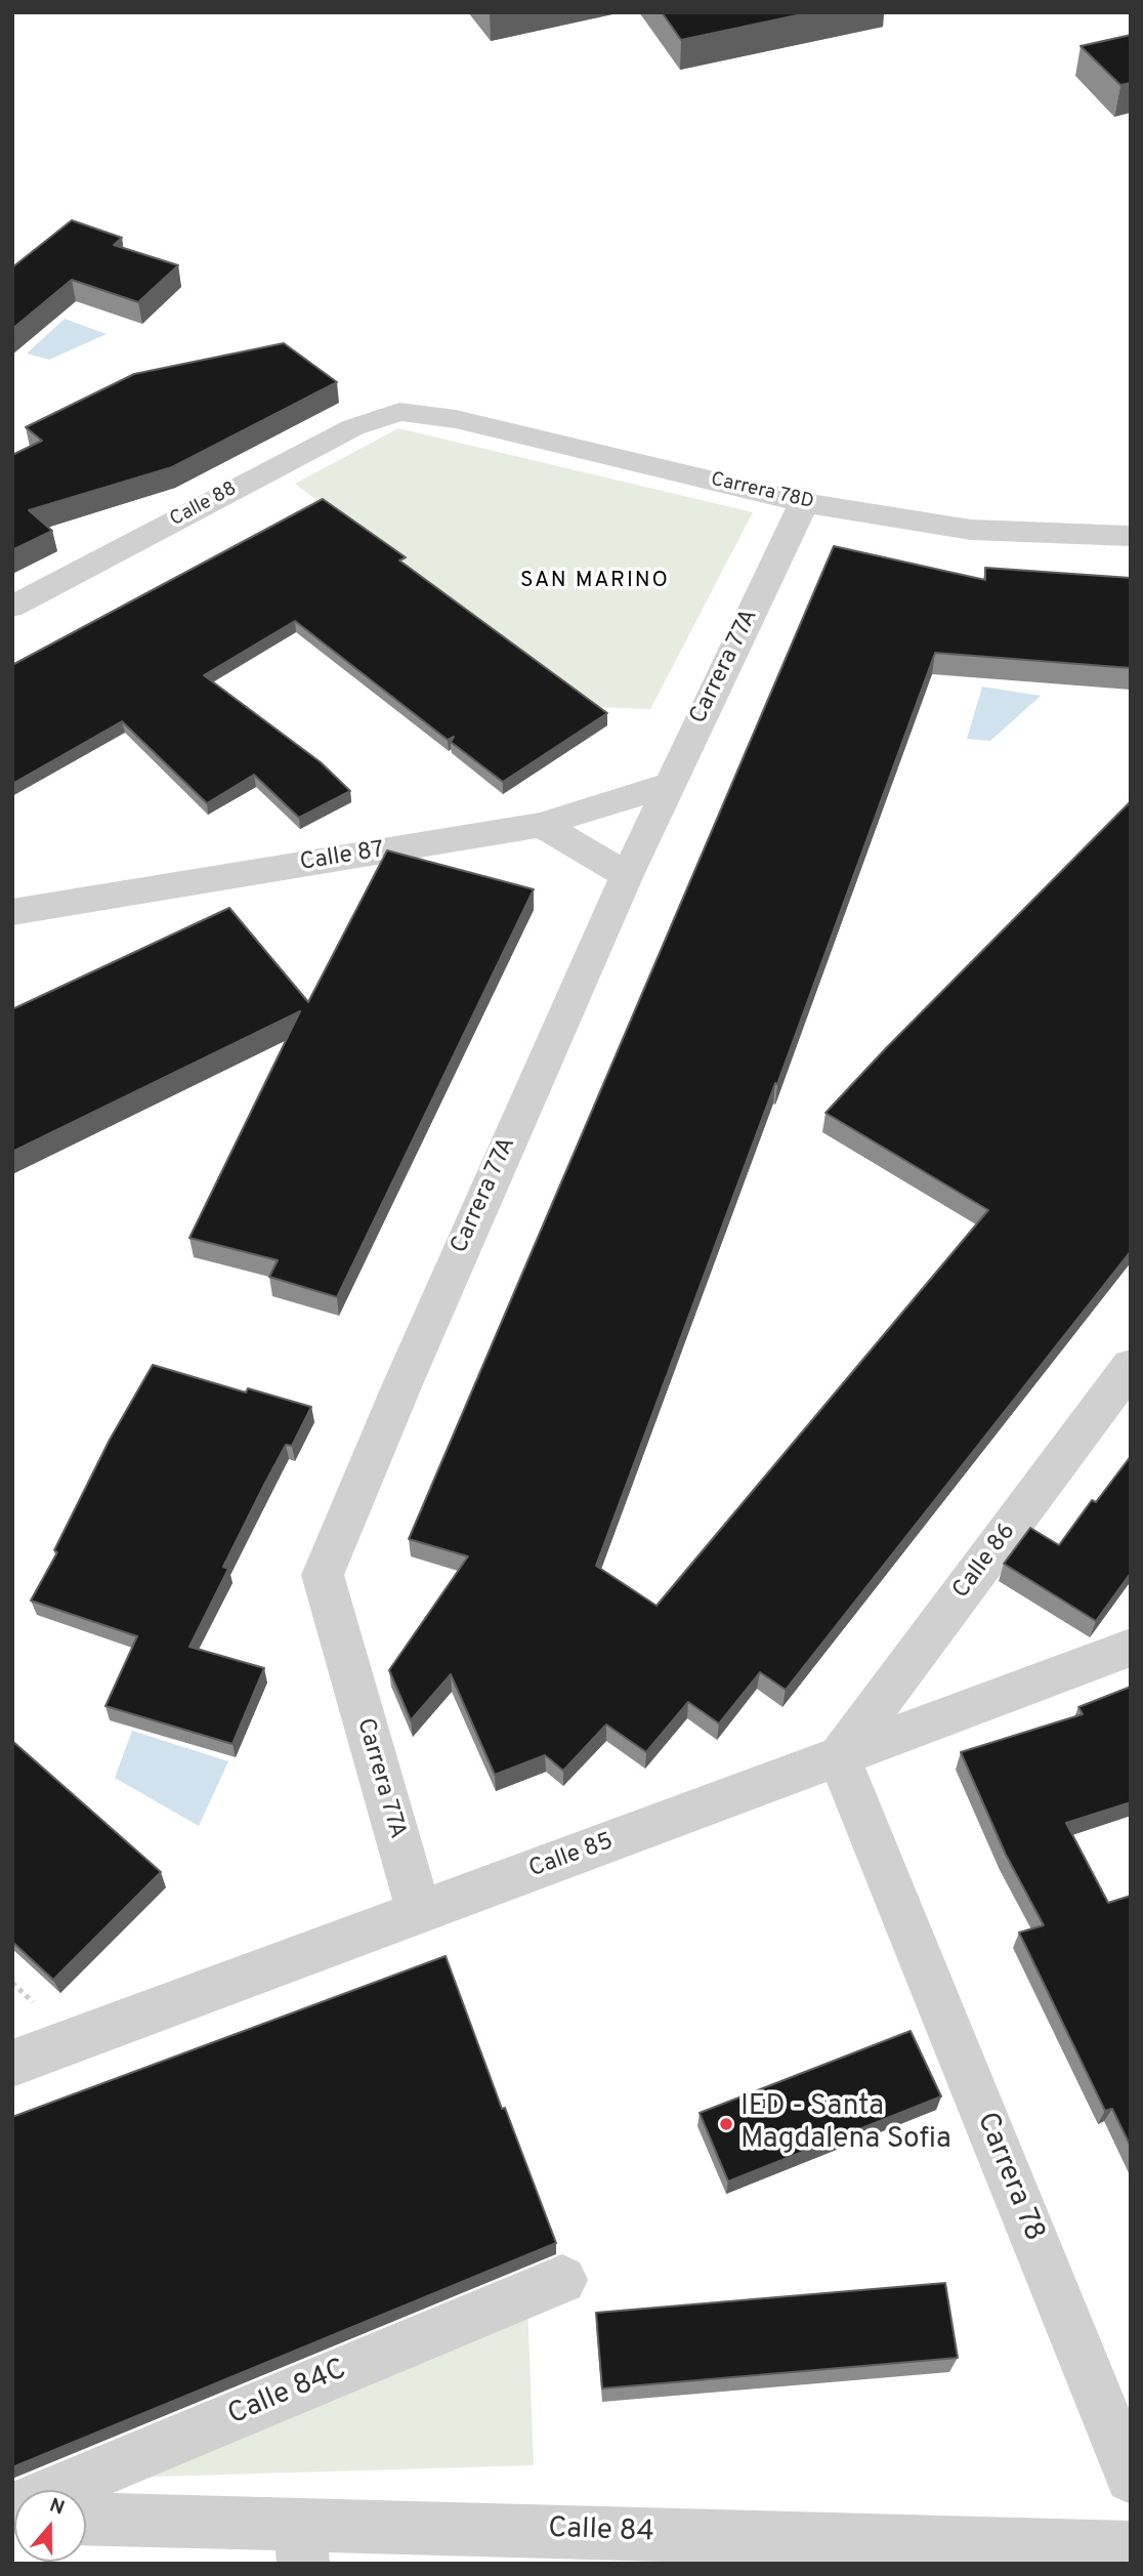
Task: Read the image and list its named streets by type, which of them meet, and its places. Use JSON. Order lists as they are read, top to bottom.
{
  "streets": {
    "street": [
      "Carrera 78D",
      "Calle 88",
      "Carrera 77A",
      "Calle 87",
      "Calle 86",
      "Calle 85",
      "Carrera 78",
      "Calle 84C",
      "Calle 84"
    ]
  },
  "crossings": [
    ["Carrera 78D", "Calle 88"],
    ["Carrera 78D", "Carrera 77A"],
    ["Carrera 77A", "Calle 87"],
    ["Carrera 77A", "Calle 85"],
    ["Calle 86", "Calle 85"],
    ["Calle 86", "Carrera 78"],
    ["Calle 85", "Carrera 78"]
  ],
  "districts": ["SAN MARINO"],
  "places": ["IED - Santa Magdalena Sofia"],
  "north": "top"
}
